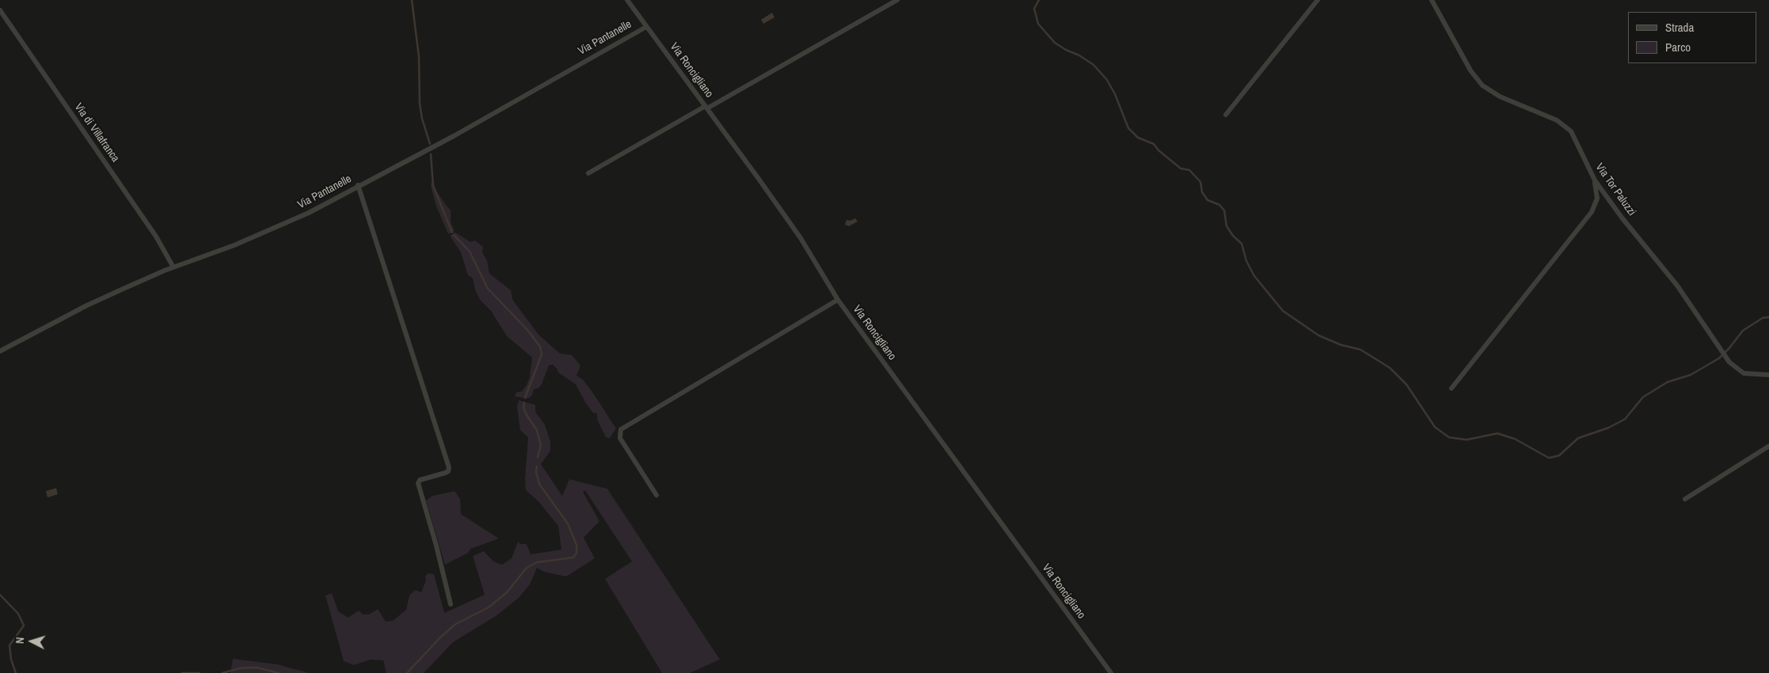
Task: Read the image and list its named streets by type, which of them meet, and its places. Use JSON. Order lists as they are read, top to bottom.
{
  "streets": {
    "street": [
      "Via Pantanelle",
      "Via Roncigliano",
      "Via di Villafranca",
      "Via Tor Paluzzi"
    ]
  },
  "crossings": [
    ["Via Pantanelle", "Via Roncigliano"],
    ["Via Pantanelle", "Via di Villafranca"]
  ],
  "legend": ["Strada", "Parco"],
  "north": "left"
}
